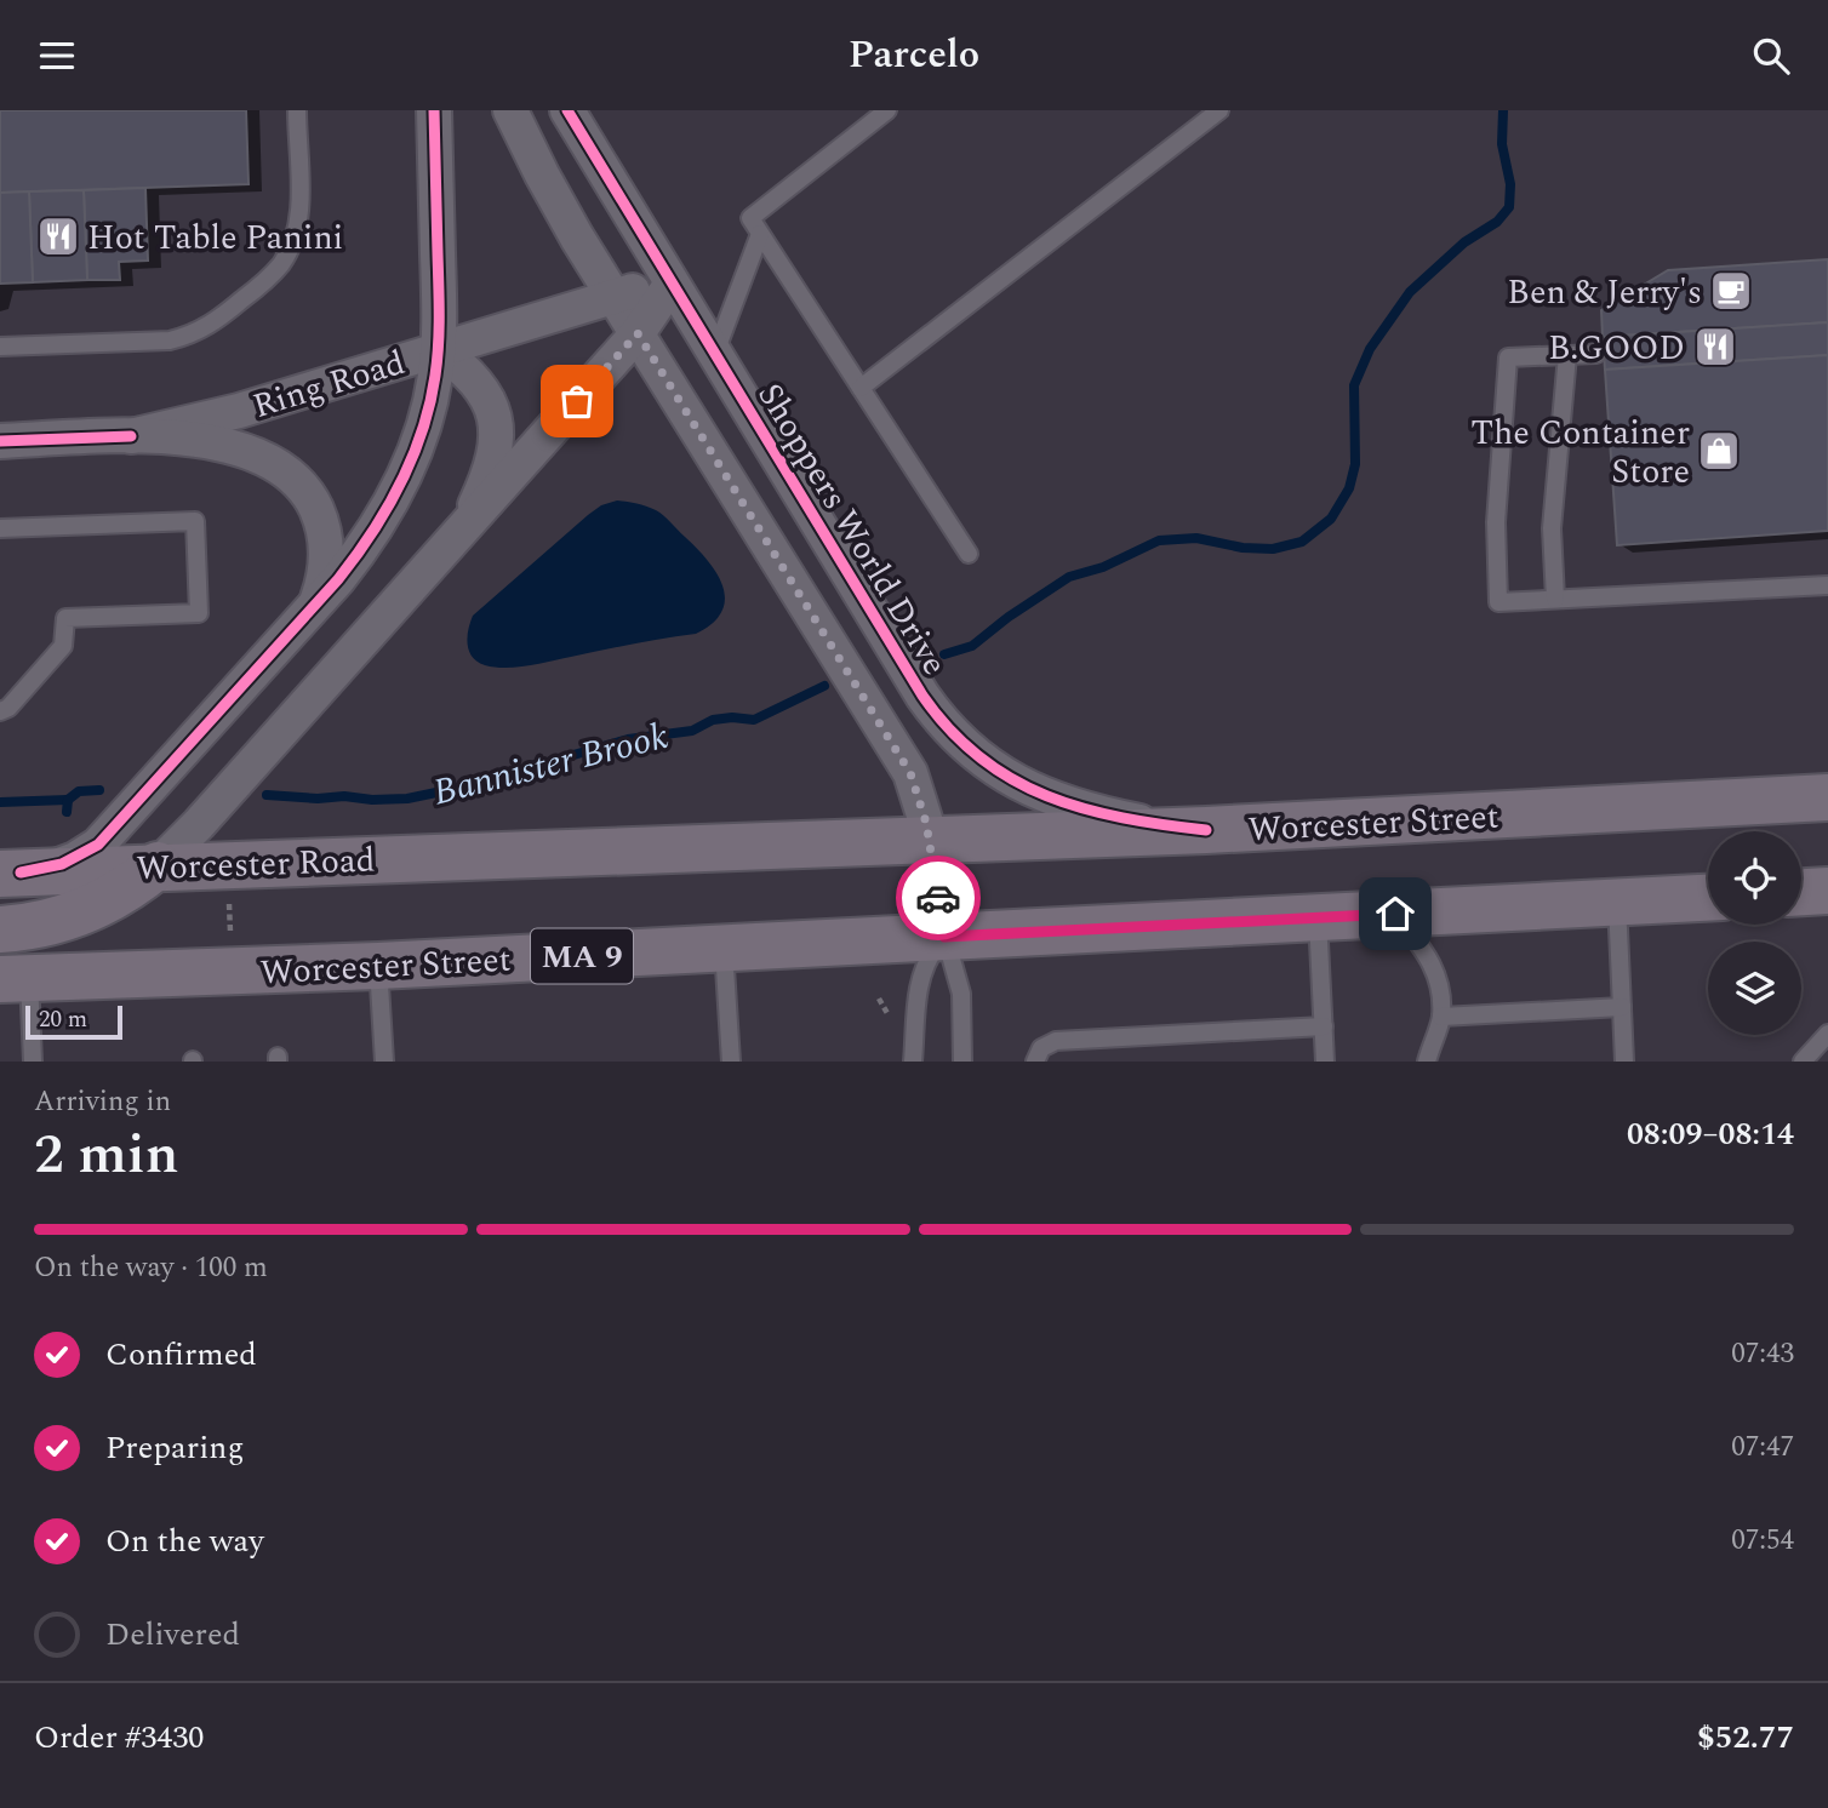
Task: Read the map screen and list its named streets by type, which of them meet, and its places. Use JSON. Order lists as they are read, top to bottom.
{
  "streets": {
    "highway": ["Worcester Street", "Worcester Road", "MA 9"],
    "street": ["Ring Road", "Shoppers World Drive"]
  },
  "crossings": [
    ["Ring Road", "Shoppers World Drive"],
    ["Shoppers World Drive", "Worcester Street"],
    ["Worcester Street", "Worcester Road"],
    ["Worcester Street", "MA 9"]
  ],
  "water": ["Bannister Brook"],
  "places": {
    "restaurant": ["Hot Table Panini", "B.GOOD"],
    "cafe": ["Ben & Jerry's"],
    "shop": ["The Container Store"]
  },
  "scale_bar": "20 m",
  "page": {
    "header": "Parcelo",
    "scale": "20 m",
    "heading": ["2 min", "Arriving in", "08:09–08:14"],
    "panel": ["Order #3430", "$52.77"],
    "bar": "On the way · 100 m",
    "list": [
      ["Confirmed", "07:43"],
      ["Preparing", "07:47"],
      ["On the way", "07:54"],
      "Delivered"
    ]
  }
}
